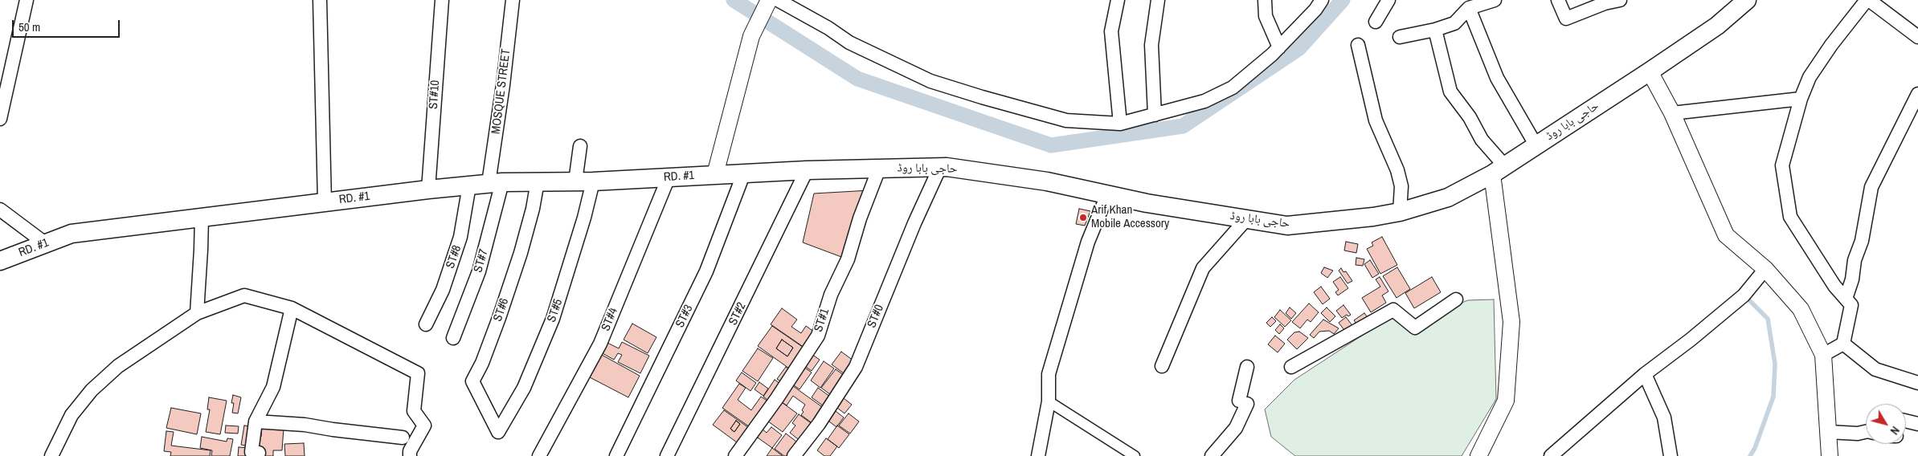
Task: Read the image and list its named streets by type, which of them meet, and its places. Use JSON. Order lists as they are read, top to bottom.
{
  "streets": {
    "main road": ["حاجی بابا روڈ", "RD. #1"],
    "street": [
      "MOSQUE STREET",
      "ST#10",
      "ST#8",
      "ST#7",
      "ST#6",
      "ST#5",
      "ST#2",
      "ST#3",
      "ST#0",
      "ST#4",
      "ST#1"
    ]
  },
  "crossings": [
    ["MOSQUE STREET", "RD. #1"],
    ["MOSQUE STREET", "ST#7"],
    ["ST#10", "RD. #1"],
    ["حاجی بابا روڈ", "RD. #1"],
    ["حاجی بابا روڈ", "ST#2"],
    ["حاجی بابا روڈ", "ST#3"],
    ["حاجی بابا روڈ", "ST#0"],
    ["حاجی بابا روڈ", "ST#1"],
    ["RD. #1", "ST#8"],
    ["RD. #1", "ST#7"],
    ["RD. #1", "ST#6"],
    ["RD. #1", "ST#5"],
    ["RD. #1", "ST#4"],
    ["ST#6", "ST#5"]
  ],
  "places": ["Arif Khan Mobile Accessory"],
  "scale_bar": "50 m",
  "north": "bottom right"
}
